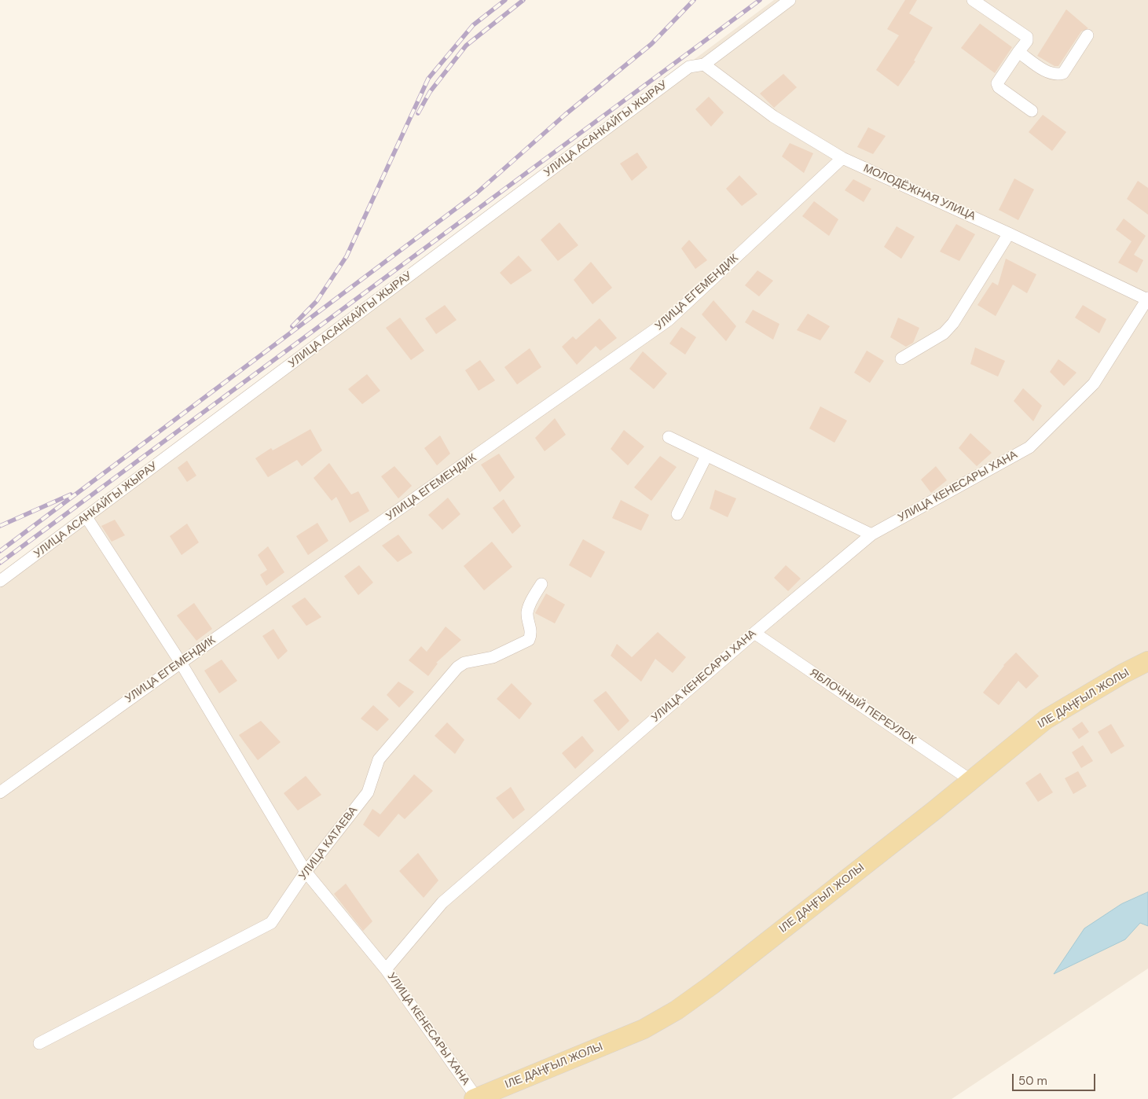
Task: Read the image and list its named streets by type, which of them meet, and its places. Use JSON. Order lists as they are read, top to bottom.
{
  "streets": {
    "main road": ["ІЛЕ ДАҢҒЫЛ ЖОЛЫ"],
    "street": [
      "УЛИЦА АСАНКАЙГЫ ЖЫРАУ",
      "МОЛОДЁЖНАЯ УЛИЦА",
      "УЛИЦА ЕГЕМЕНДИК",
      "УЛИЦА КЕНЕСАРЫ ХАНА",
      "ЯБЛОЧНЫЙ ПЕРЕУЛОК",
      "УЛИЦА КАТАЕВА"
    ]
  },
  "crossings": [
    ["УЛИЦА АСАНКАЙГЫ ЖЫРАУ", "МОЛОДЁЖНАЯ УЛИЦА"],
    ["МОЛОДЁЖНАЯ УЛИЦА", "УЛИЦА ЕГЕМЕНДИК"],
    ["МОЛОДЁЖНАЯ УЛИЦА", "УЛИЦА КЕНЕСАРЫ ХАНА"],
    ["УЛИЦА КЕНЕСАРЫ ХАНА", "ІЛЕ ДАҢҒЫЛ ЖОЛЫ"],
    ["УЛИЦА КЕНЕСАРЫ ХАНА", "ЯБЛОЧНЫЙ ПЕРЕУЛОК"],
    ["ІЛЕ ДАҢҒЫЛ ЖОЛЫ", "ЯБЛОЧНЫЙ ПЕРЕУЛОК"]
  ],
  "scale_bar": "50 m"
}
